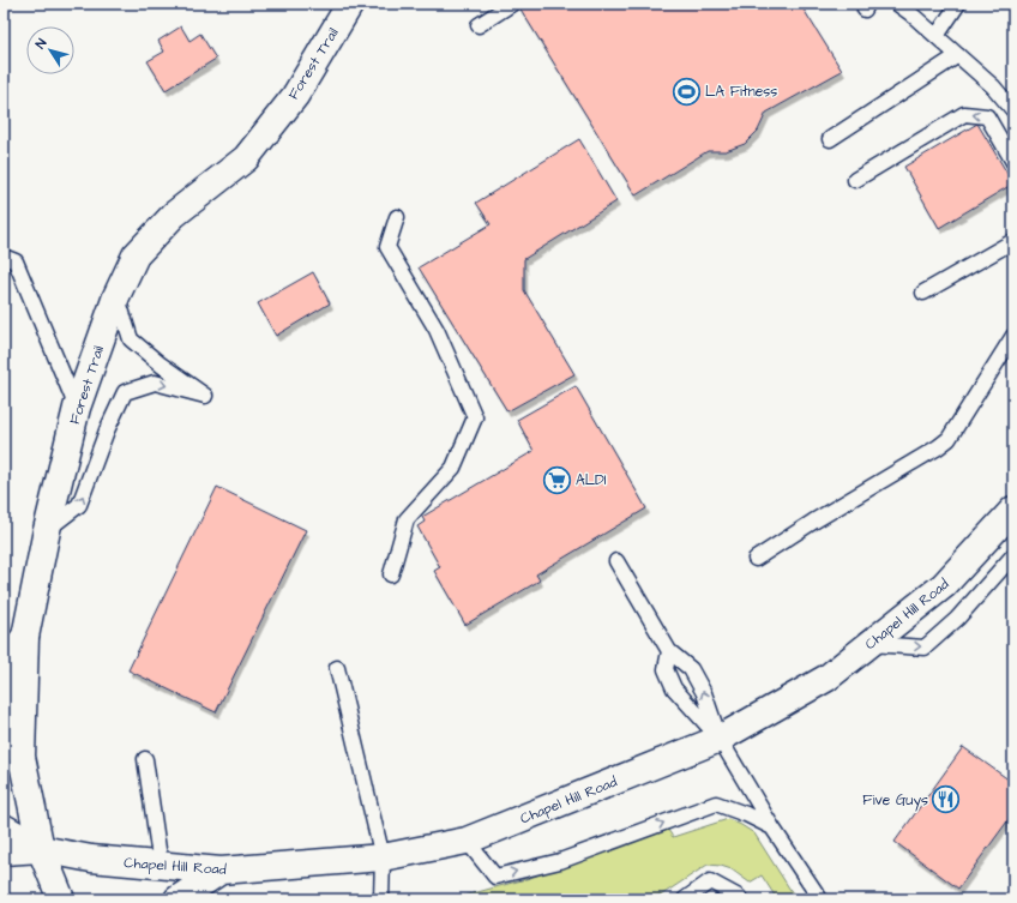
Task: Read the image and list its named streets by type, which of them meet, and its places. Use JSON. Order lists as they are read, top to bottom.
{
  "streets": {
    "main road": ["Forest Trail", "Chapel Hill Road"]
  },
  "crossings": [
    ["Forest Trail", "Chapel Hill Road"]
  ],
  "places": {
    "sports": ["LA Fitness"],
    "supermarket": ["ALDI"],
    "restaurant": ["Five Guys"]
  },
  "north": "top left"
}
